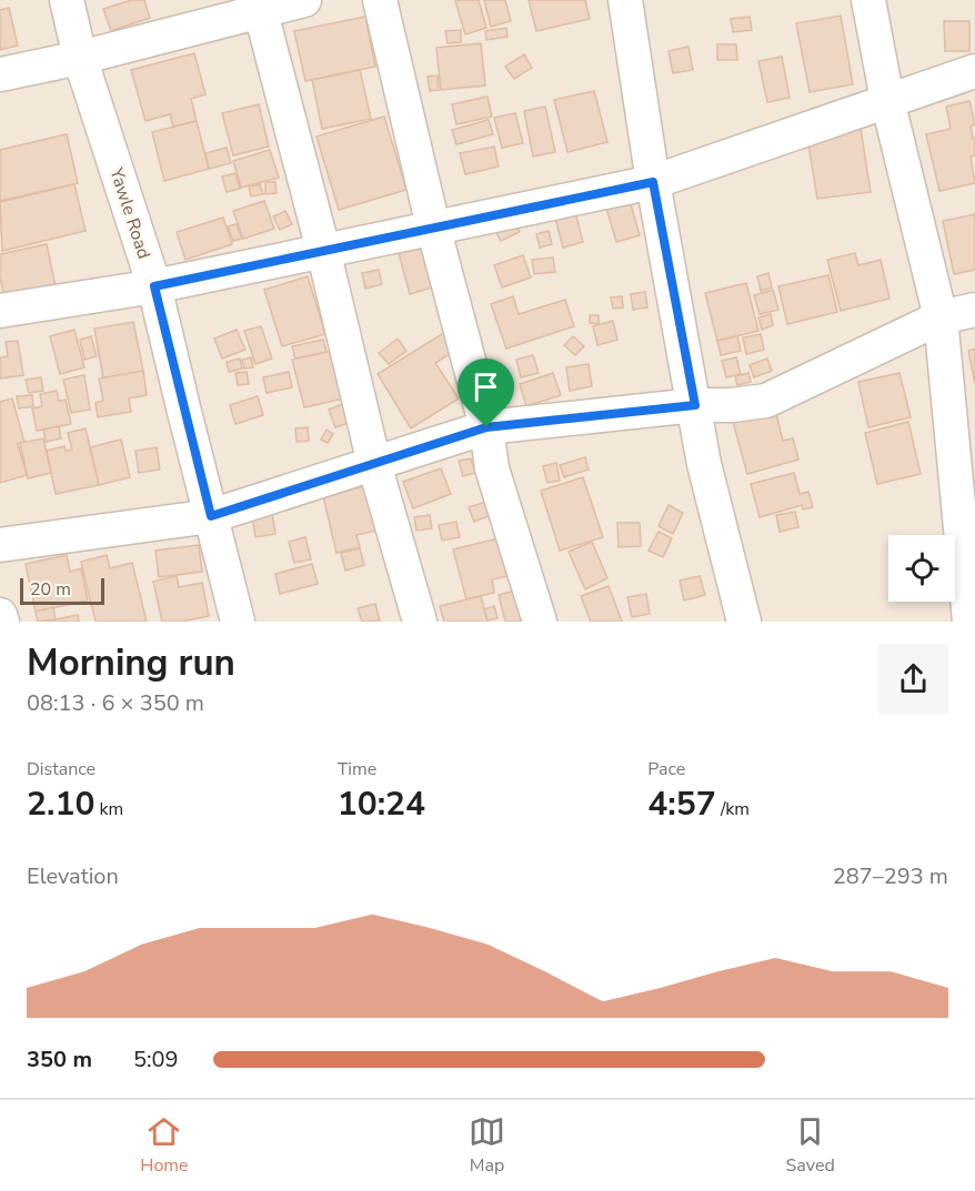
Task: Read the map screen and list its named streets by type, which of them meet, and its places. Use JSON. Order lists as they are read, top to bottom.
{
  "streets": {
    "street": ["Yawle Road"]
  },
  "scale_bar": "20 m",
  "page": {
    "scale": "20 m",
    "heading": ["Morning run", "08:13 · 6 × 350 m"],
    "stats": [
      ["Distance", "2.10 km"],
      ["Time", "10:24"],
      ["Pace", "4:57 /km"]
    ],
    "chart": ["Elevation", "287–293 m"],
    "list": [
      {
        "name": "350 m",
        "note": "5:09"
      }
    ],
    "tabs": ["Home", "Map", "Saved"]
  }
}
